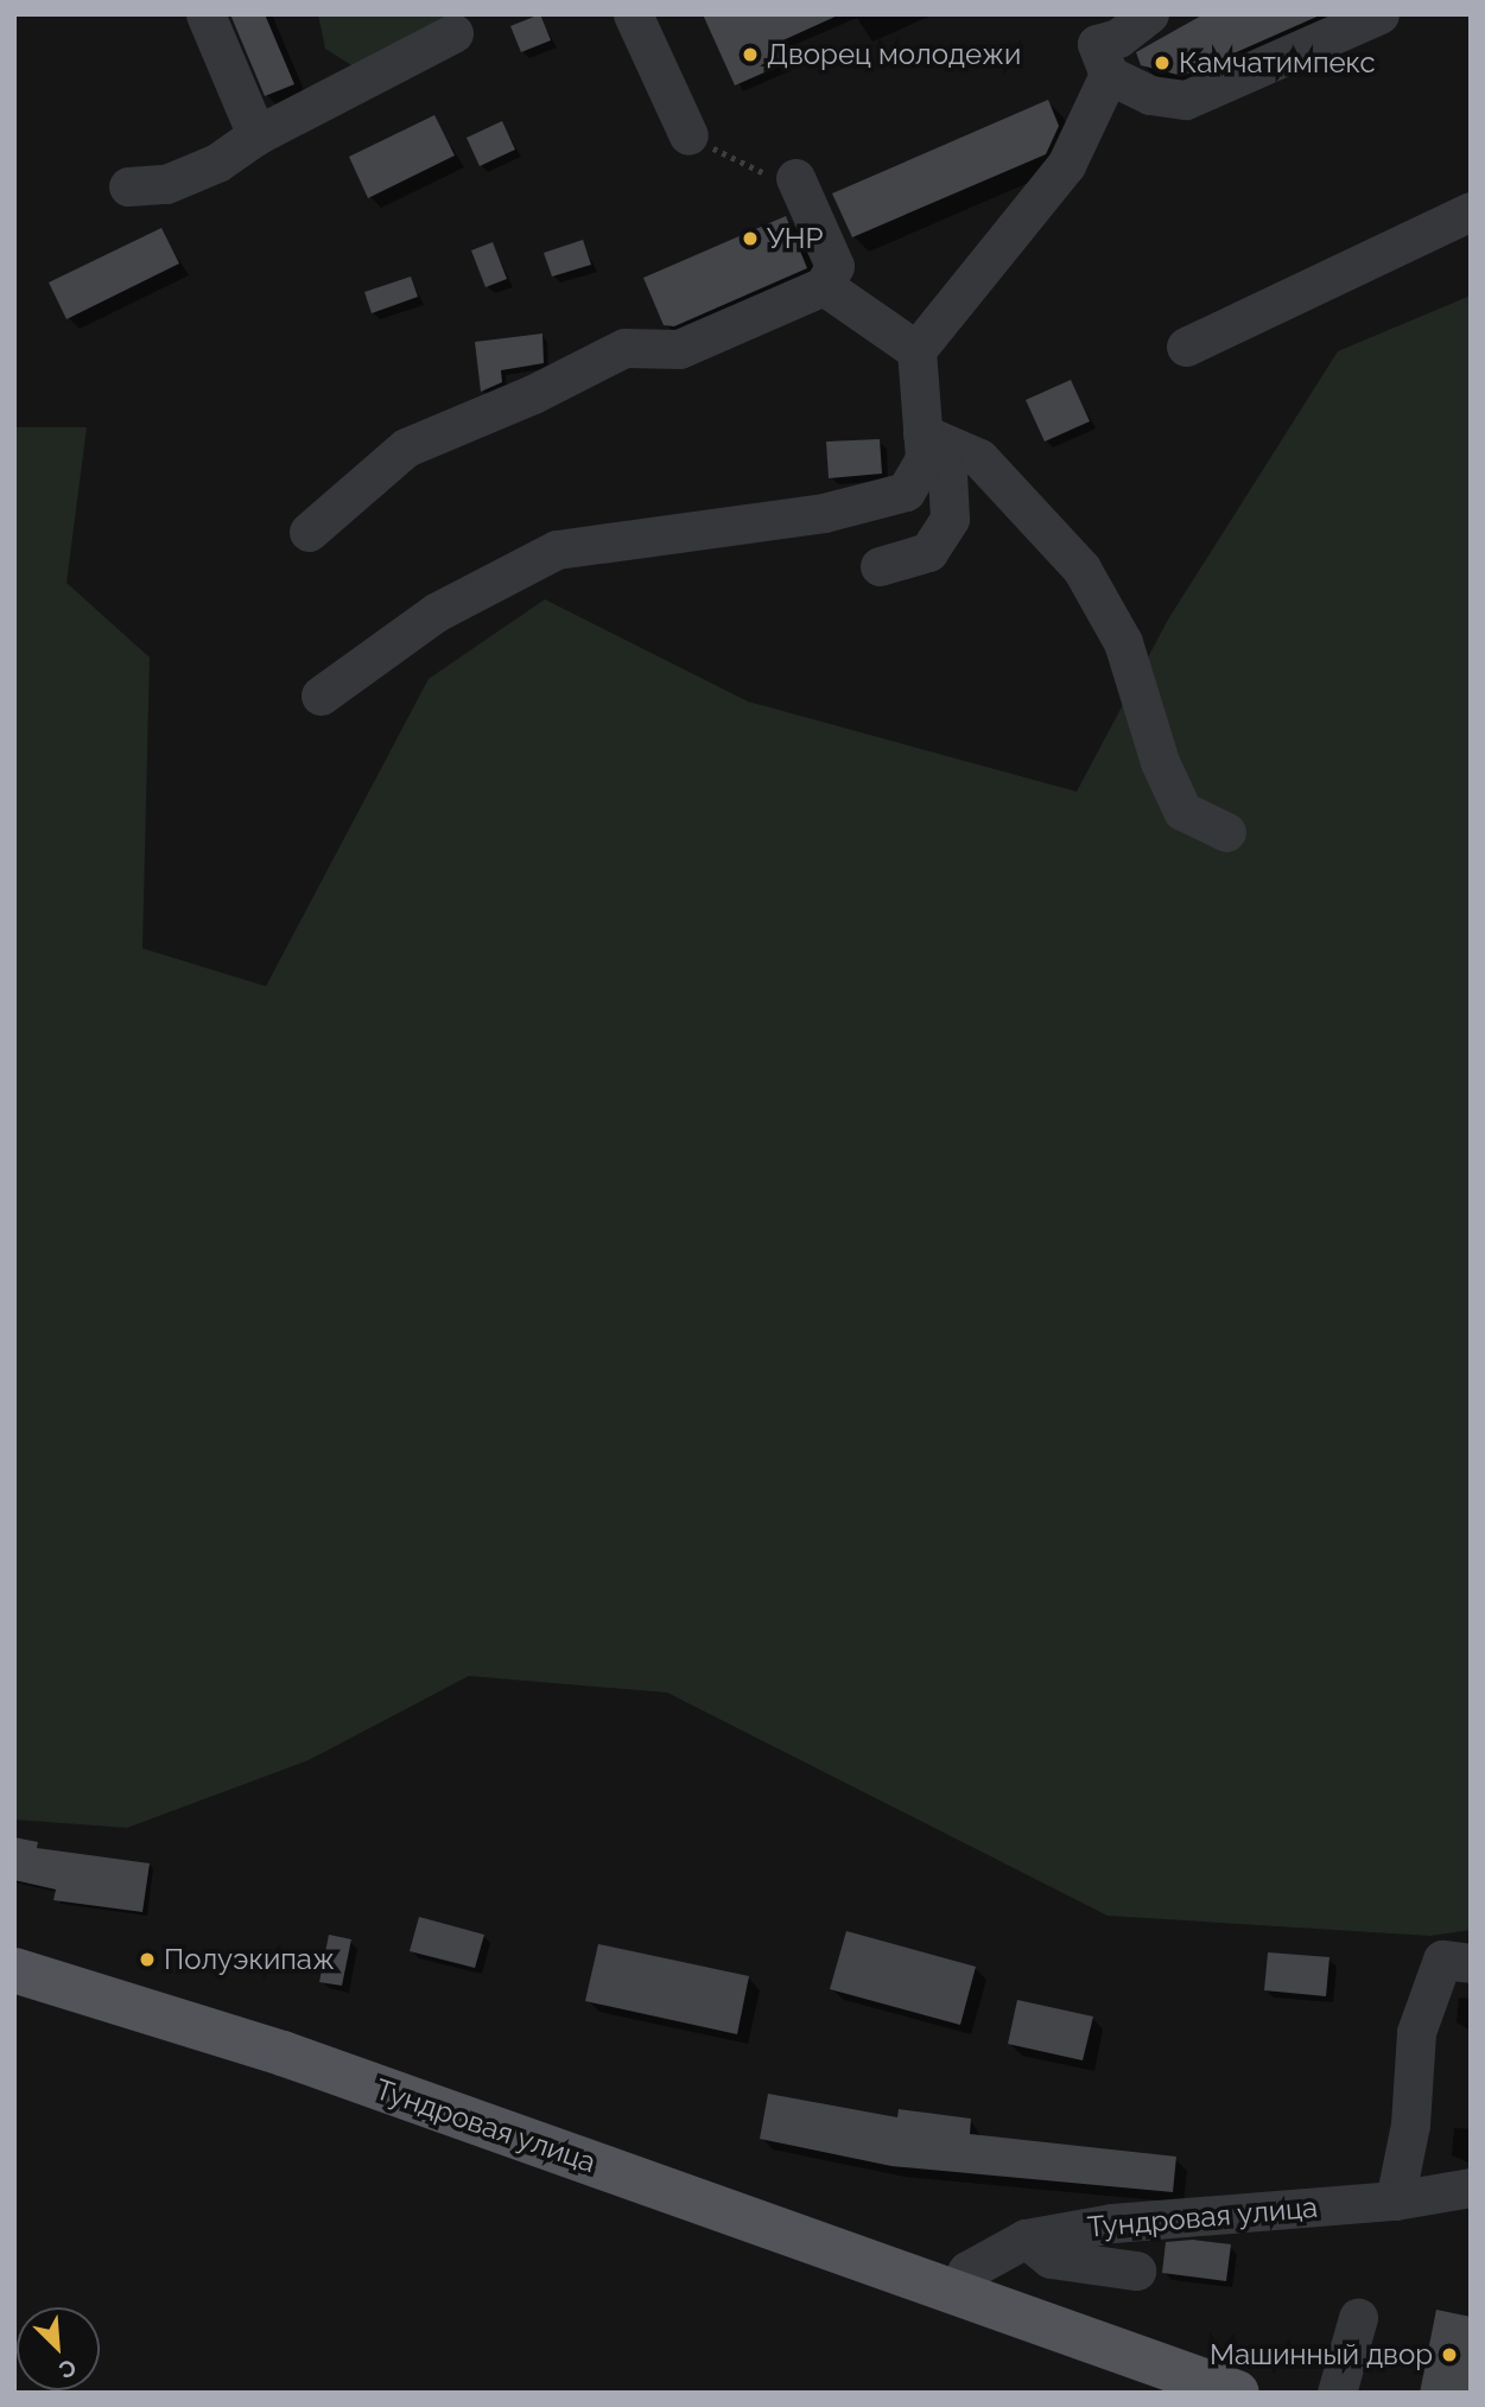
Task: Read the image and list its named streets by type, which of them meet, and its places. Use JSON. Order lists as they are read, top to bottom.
{
  "streets": {
    "main road": ["Тундровая улица"]
  },
  "places": [
    "Дворец молодежи",
    "Камчатимпекс",
    "УНР",
    "Полуэкипаж",
    "Машинный двор"
  ],
  "north": "bottom right"
}
